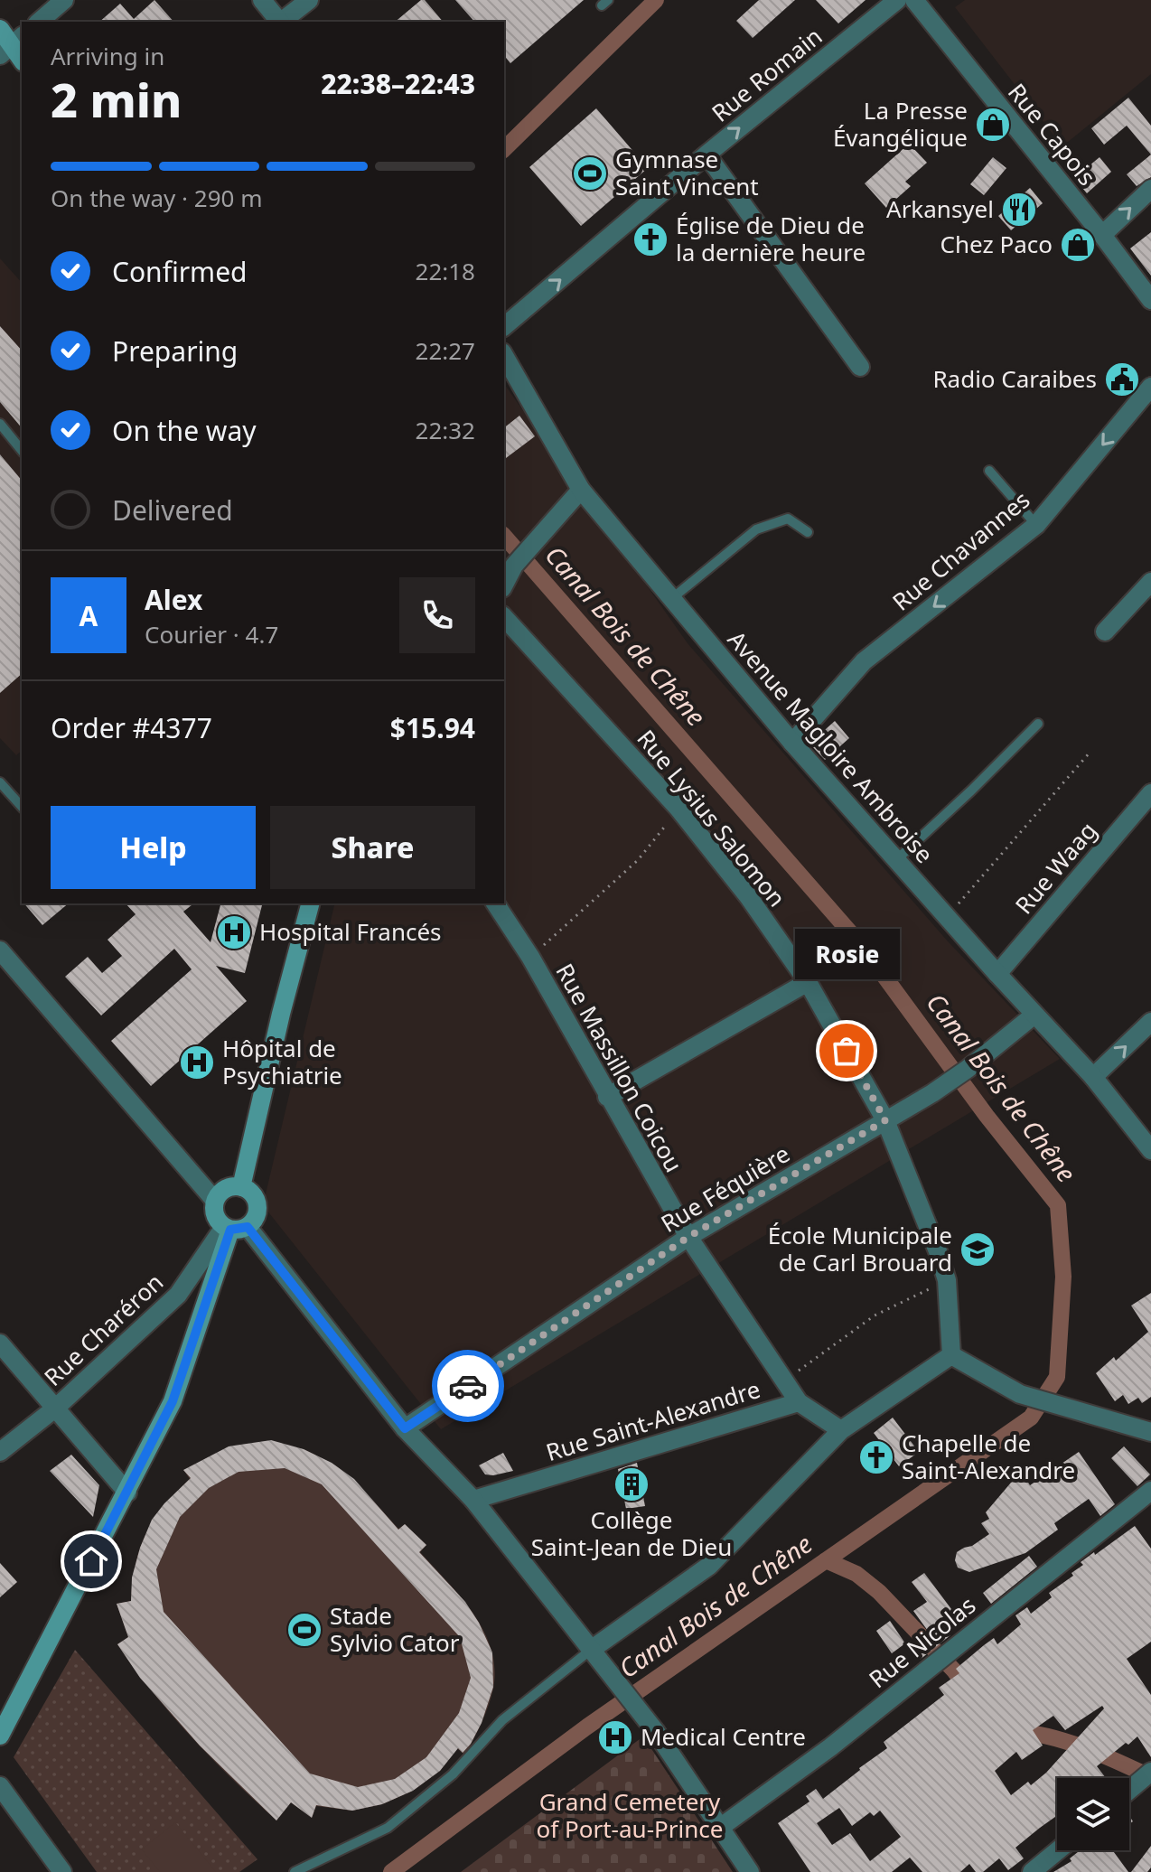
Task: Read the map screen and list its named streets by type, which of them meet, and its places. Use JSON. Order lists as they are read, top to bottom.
{
  "streets": {
    "street": [
      "Rue Romain",
      "Rue Capois",
      "Rue Chavannes",
      "Avenue Magloire Ambroise",
      "Rue Lysius Salomon",
      "Rue Waag",
      "Rue Massillon Coicou",
      "Rue Féquière",
      "Rue Charéron",
      "Rue Saint-Alexandre",
      "Rue Nicolas"
    ]
  },
  "crossings": [
    ["Rue Chavannes", "Avenue Magloire Ambroise"],
    ["Avenue Magloire Ambroise", "Rue Waag"],
    ["Avenue Magloire Ambroise", "Rue Féquière"],
    ["Rue Lysius Salomon", "Rue Féquière"],
    ["Rue Massillon Coicou", "Rue Féquière"],
    ["Rue Massillon Coicou", "Rue Saint-Alexandre"]
  ],
  "one_way": ["Rue Romain", "Rue Chavannes"],
  "water": ["Canal Bois de Chêne"],
  "parks": ["Grand Cemetery of Port-au-Prince"],
  "places": {
    "shop": ["La Presse Évangélique", "Chez Paco"],
    "sports": ["Gymnase Saint Vincent", "Stade Sylvio Cator"],
    "restaurant": ["Arkansyel"],
    "church": ["Église de Dieu de la dernière heure", "Chapelle de Saint-Alexandre"],
    "public building": ["Radio Caraibes"],
    "hospital": ["Hospital Francés", "Hôpital de Psychiatrie", "Medical Centre"],
    "other": ["Rosie"],
    "school or university": ["École Municipale de Carl Brouard"],
    "building": ["Collège Saint-Jean de Dieu"]
  },
  "page": {
    "heading": ["2 min", "Arriving in", "22:38–22:43"],
    "panel": [
      "Alex",
      "Courier · 4.7",
      "Order #4377",
      "$15.94"
    ],
    "bar": "On the way · 290 m",
    "list": [
      ["Confirmed", "22:18"],
      ["Preparing", "22:27"],
      ["On the way", "22:32"],
      "Delivered"
    ],
    "round": "A",
    "buttons": ["Help", "Share"],
    "bubble": "Rosie"
  }
}
